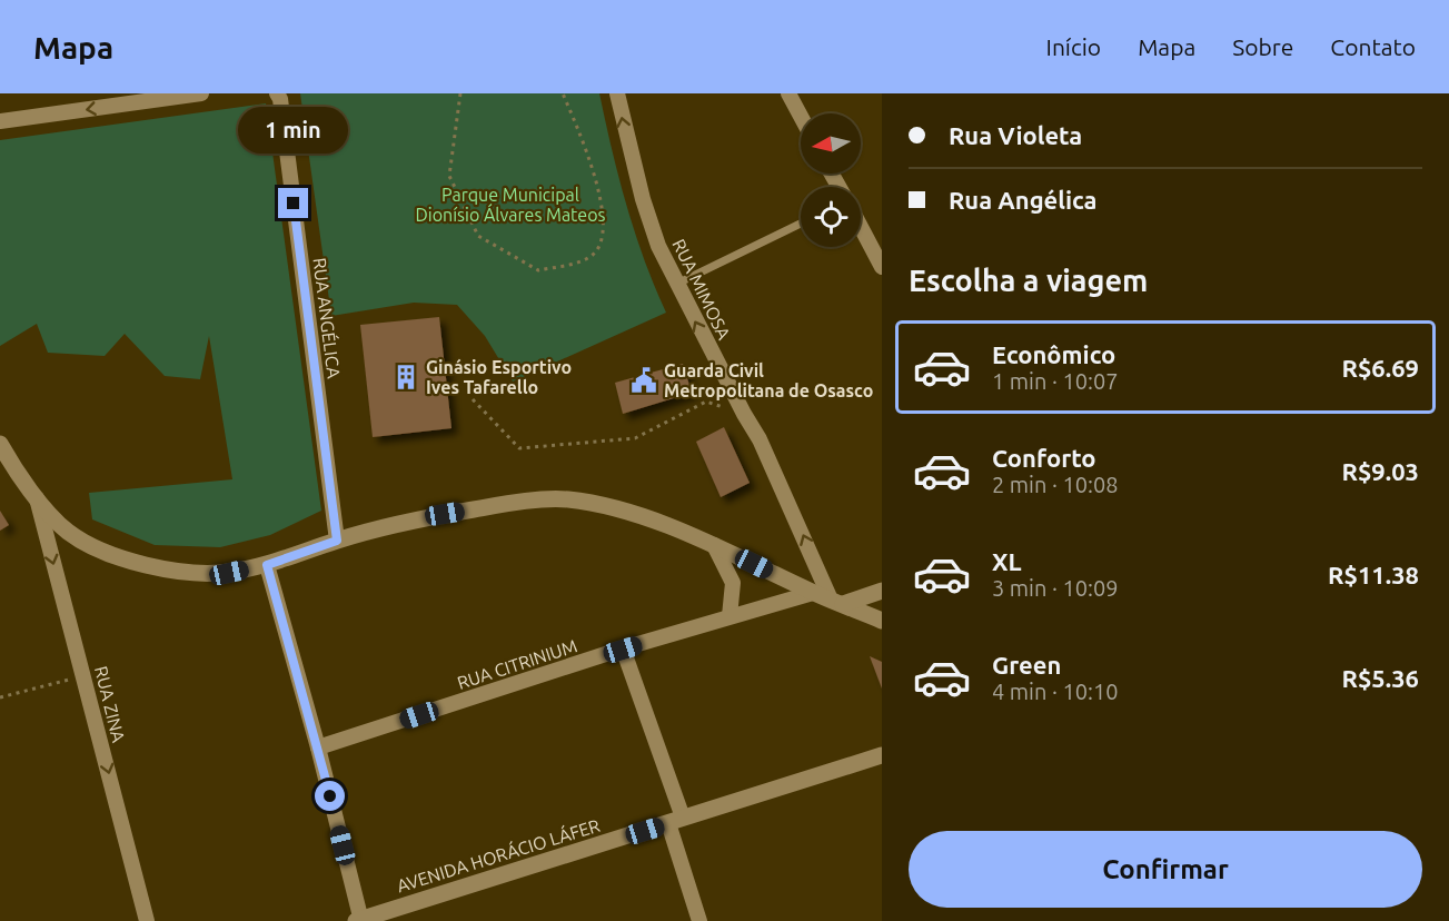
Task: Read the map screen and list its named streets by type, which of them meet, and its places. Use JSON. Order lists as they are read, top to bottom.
{
  "streets": {
    "main road": ["AVENIDA HORÁCIO LÁFER"],
    "street": [
      "RUA MIMOSA",
      "RUA ANGÉLICA",
      "RUA CITRINIUM",
      "RUA ZINA"
    ]
  },
  "one_way": ["RUA MIMOSA", "RUA ZINA"],
  "parks": ["Parque Municipal Dionísio Álvares Mateos"],
  "places": {
    "building": ["Ginásio Esportivo Ives Tafarello"],
    "public building": ["Guarda Civil Metropolitana de Osasco"]
  },
  "north": "left",
  "page": {
    "header": "Mapa",
    "nav": [
      "Início",
      "Mapa",
      "Sobre",
      "Contato"
    ],
    "banner": ["Rua Violeta", "Rua Angélica"],
    "bubble": "1 min",
    "heading": "Escolha a viagem",
    "list": [
      {
        "name": "Econômico",
        "note": "1 min · 10:07",
        "value": "R$6.69"
      },
      {
        "name": "Conforto",
        "note": "2 min · 10:08",
        "value": "R$9.03"
      },
      {
        "name": "XL",
        "note": "3 min · 10:09",
        "value": "R$11.38"
      },
      {
        "name": "Green",
        "note": "4 min · 10:10",
        "value": "R$5.36"
      }
    ],
    "buttons": "Confirmar"
  }
}
